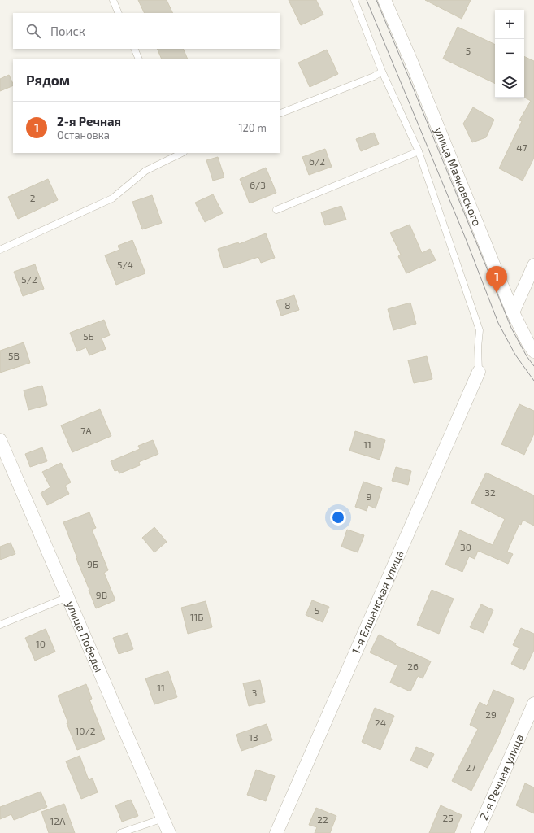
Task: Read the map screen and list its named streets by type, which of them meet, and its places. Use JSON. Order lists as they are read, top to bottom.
{
  "streets": {
    "street": [
      "улица Маяковского",
      "1-я Елшанская улица",
      "улица Победы",
      "2-я Речная улица"
    ]
  },
  "house_numbers": [
    "5",
    "47",
    "6/2",
    "6/3",
    "2",
    "5/4",
    "5/2",
    "8",
    "5Б",
    "5В",
    "7А",
    "11",
    "32",
    "9",
    "30",
    "9Б",
    "9В",
    "5",
    "11Б",
    "10",
    "26",
    "11",
    "3",
    "29",
    "24",
    "10/2",
    "13",
    "27",
    "25",
    "22",
    "12А"
  ],
  "page": {
    "map_buttons": ["+", "−"],
    "search": "Поиск",
    "heading": "Рядом",
    "list": [
      {
        "mark": "1",
        "name": "2-я Речная",
        "note": "Остановка",
        "value": "120 m"
      }
    ],
    "pins": "1"
  }
}
